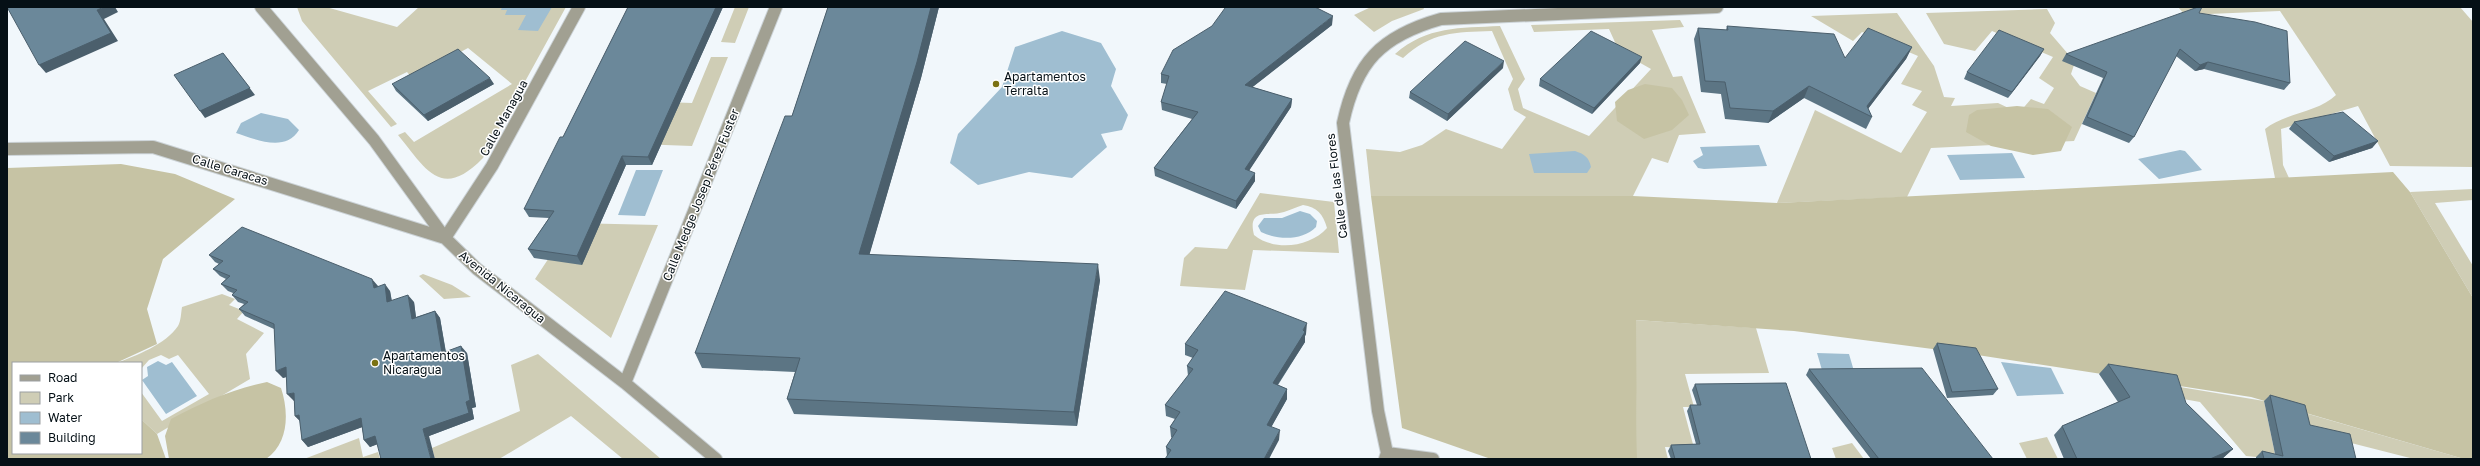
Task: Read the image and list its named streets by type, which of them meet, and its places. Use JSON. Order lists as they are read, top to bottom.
{
  "streets": {
    "street": [
      "Calle Managua",
      "Calle Caracas",
      "Calle de las Flores",
      "Calle Medge Josep Pérez Fuster",
      "Avenida Nicaragua"
    ]
  },
  "crossings": [
    ["Calle Managua", "Calle Caracas"],
    ["Calle Managua", "Avenida Nicaragua"],
    ["Calle Caracas", "Avenida Nicaragua"],
    ["Calle Medge Josep Pérez Fuster", "Avenida Nicaragua"]
  ],
  "places": ["Apartamentos Terralta", "Apartamentos Nicaragua"],
  "legend": [
    "Road",
    "Park",
    "Water",
    "Building"
  ]
}
